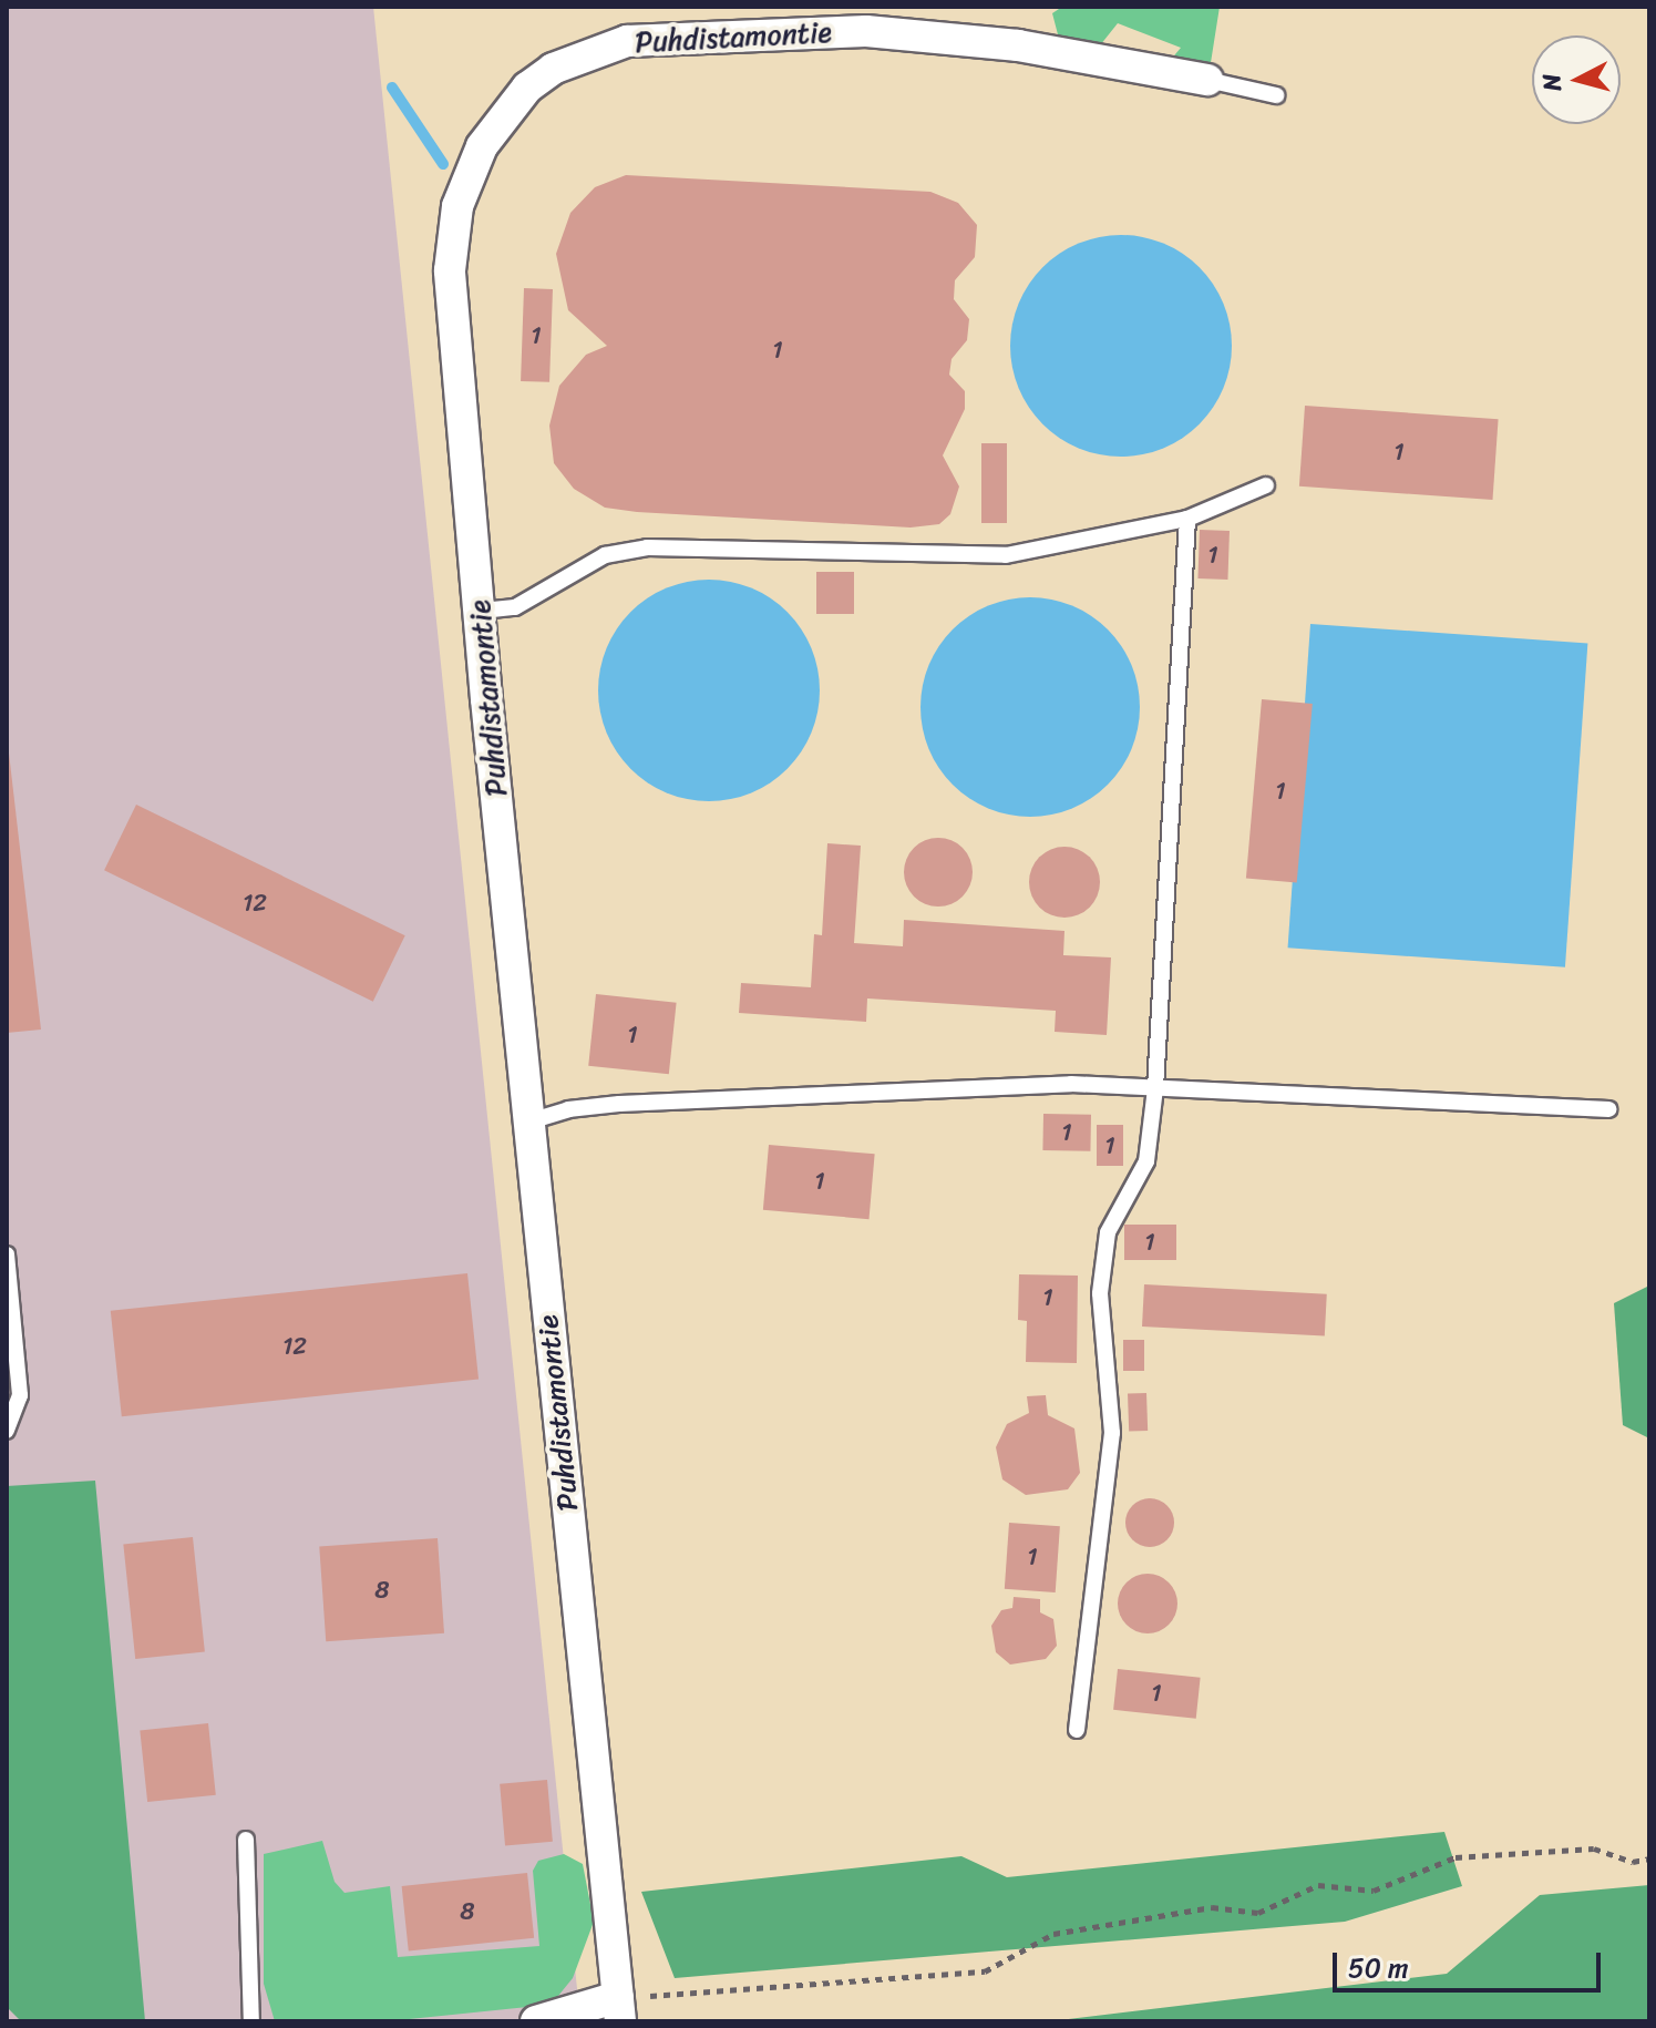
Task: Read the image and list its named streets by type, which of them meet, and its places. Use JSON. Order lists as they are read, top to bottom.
{
  "streets": {
    "street": ["Puhdistamontie"]
  },
  "house_numbers": [
    "1",
    "1",
    "1",
    "1",
    "1",
    "12",
    "1",
    "1",
    "1",
    "1",
    "1",
    "1",
    "12",
    "1",
    "8",
    "1",
    "8"
  ],
  "scale_bar": "50 m",
  "north": "left"
}
